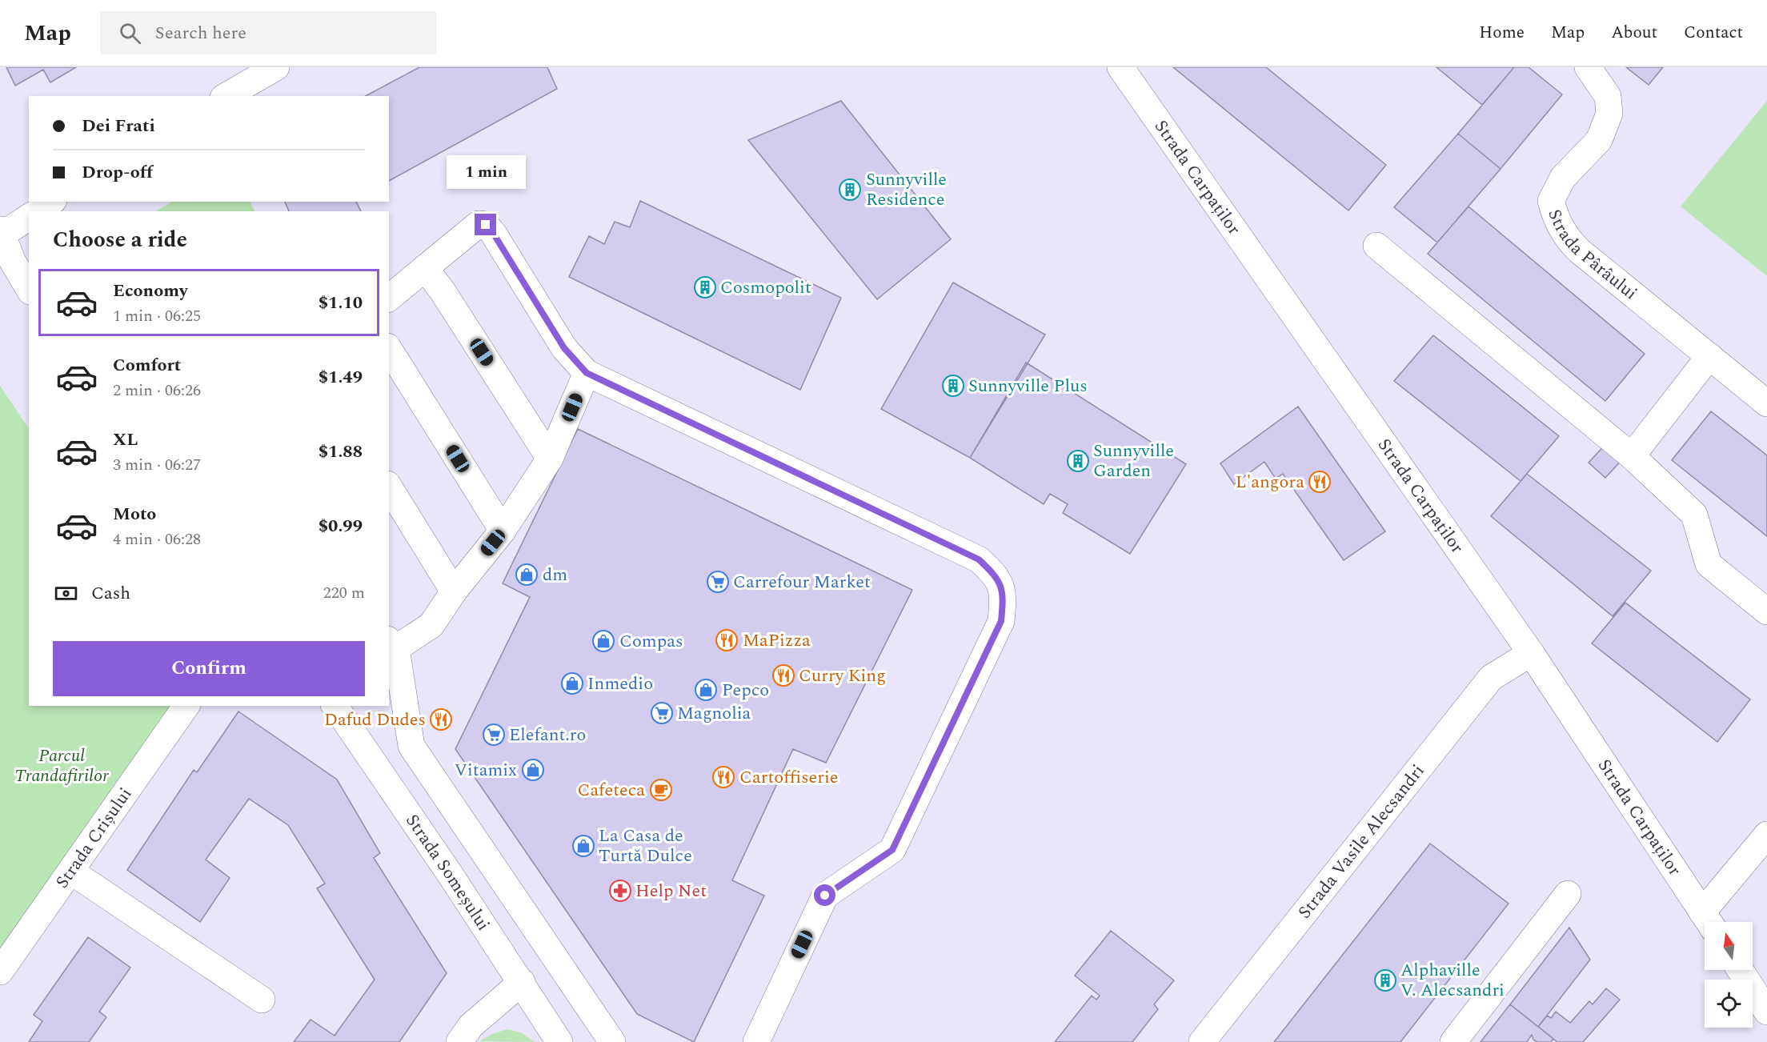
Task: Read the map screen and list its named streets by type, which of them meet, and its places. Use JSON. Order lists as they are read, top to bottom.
{
  "streets": {
    "street": [
      "Strada Carpaților",
      "Strada Pârâului",
      "Strada Crișului",
      "Strada Vasile Alecsandri",
      "Strada Someșului"
    ]
  },
  "crossings": [
    ["Strada Carpaților", "Strada Vasile Alecsandri"]
  ],
  "parks": ["Parcul Trandafirilor"],
  "places": {
    "building": [
      "Sunnyville Residence",
      "Cosmopolit",
      "Sunnyville Plus",
      "Sunnyville Garden",
      "Alphaville V. Alecsandri"
    ],
    "restaurant": [
      "L'angora",
      "MaPizza",
      "Curry King",
      "Dafud Dudes",
      "Cartoffiserie"
    ],
    "shop": [
      "dm",
      "Compas",
      "Inmedio",
      "Pepco",
      "Vitamix",
      "La Casa de Turtă Dulce"
    ],
    "supermarket": ["Carrefour Market", "Magnolia", "Elefant.ro"],
    "cafe": ["Cafeteca"],
    "pharmacy": ["Help Net"]
  },
  "north": "top",
  "page": {
    "header": "Map",
    "search": "Search here",
    "nav": [
      "Home",
      "Map",
      "About",
      "Contact"
    ],
    "banner": ["Dei Frati", "Drop-off"],
    "bubble": "1 min",
    "heading": "Choose a ride",
    "list": [
      {
        "name": "Economy",
        "note": "1 min · 06:25",
        "value": "$1.10"
      },
      {
        "name": "Comfort",
        "note": "2 min · 06:26",
        "value": "$1.49"
      },
      {
        "name": "XL",
        "note": "3 min · 06:27",
        "value": "$1.88"
      },
      {
        "name": "Moto",
        "note": "4 min · 06:28",
        "value": "$0.99"
      }
    ],
    "pay": ["Cash", "220 m"],
    "buttons": "Confirm"
  }
}
